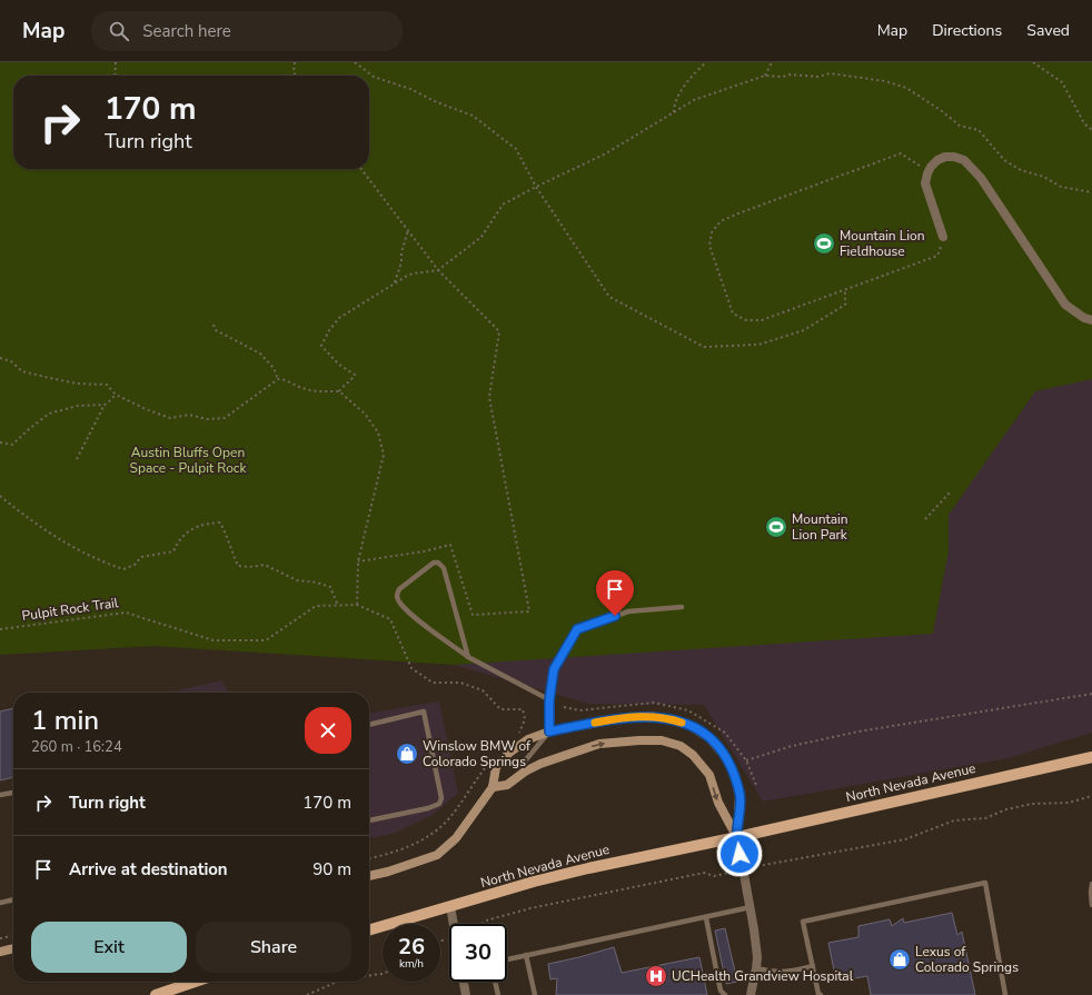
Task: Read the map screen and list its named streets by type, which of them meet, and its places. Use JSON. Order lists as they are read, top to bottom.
{
  "streets": {
    "main road": ["North Nevada Avenue"],
    "path": ["Pulpit Rock Trail"]
  },
  "parks": ["Austin Bluffs Open Space - Pulpit Rock"],
  "places": {
    "sports": ["Mountain Lion Fieldhouse", "Mountain Lion Park"],
    "shop": ["Winslow BMW of Colorado Springs", "Lexus of Colorado Springs"],
    "hospital": ["UCHealth Grandview Hospital"]
  },
  "page": {
    "header": "Map",
    "search": "Search here",
    "nav": ["Map", "Directions", "Saved"],
    "turn": ["170 m", "Turn right"],
    "heading": ["1 min", "260 m · 16:24"],
    "list": [
      {
        "name": "Turn right",
        "value": "170 m"
      },
      {
        "name": "Arrive at destination",
        "value": "90 m"
      }
    ],
    "buttons": ["Exit", "Share"],
    "speed": "26 km/h",
    "limit": "30"
  }
}
